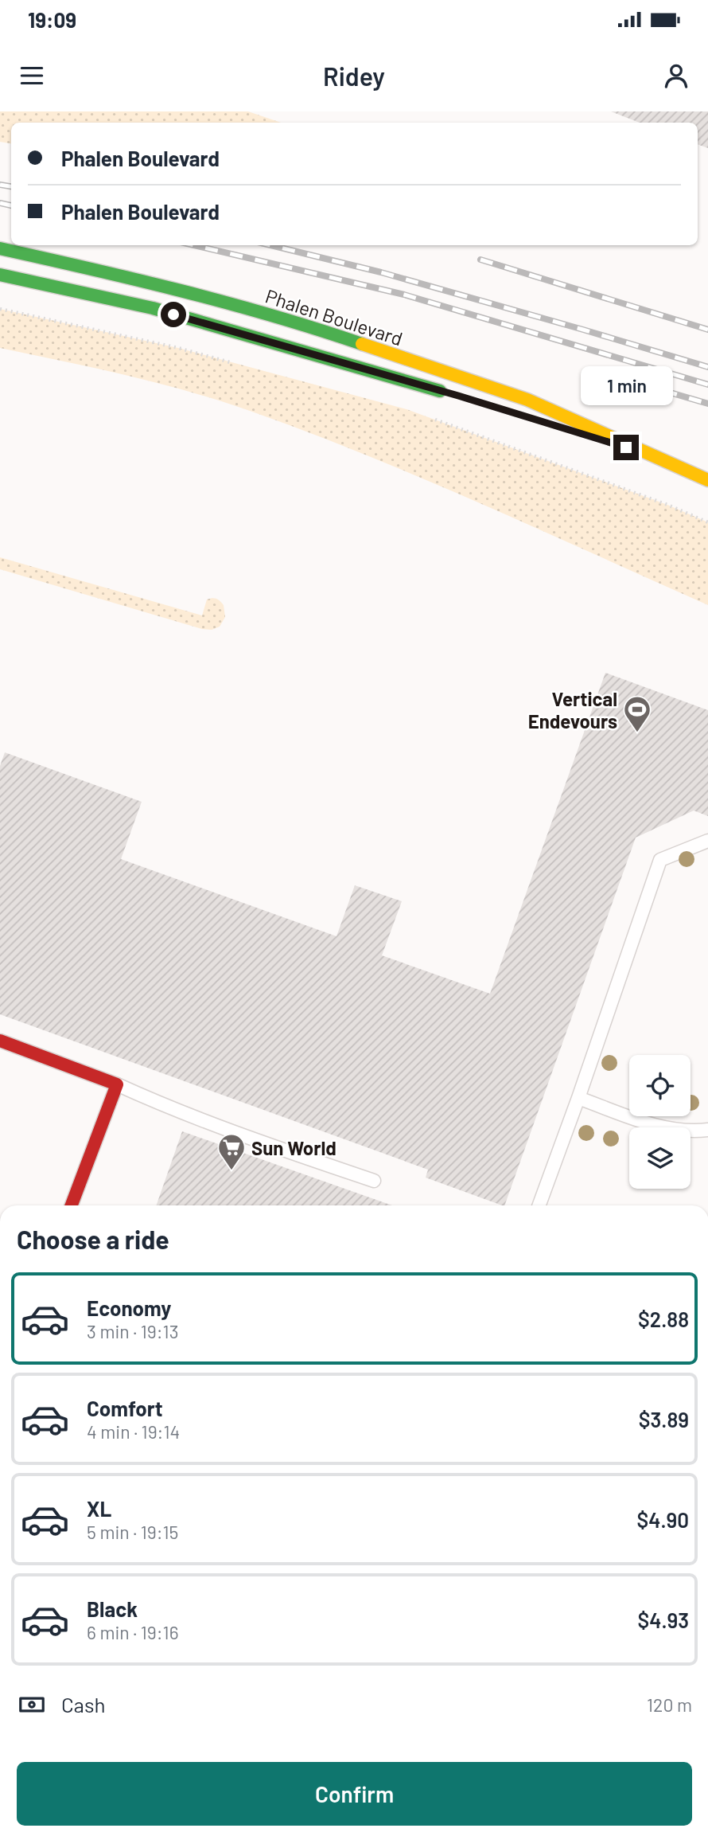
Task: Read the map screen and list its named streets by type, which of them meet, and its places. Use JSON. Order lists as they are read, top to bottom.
{
  "streets": {
    "main road": ["Phalen Boulevard"]
  },
  "places": {
    "sports": ["Vertical Endevours"],
    "supermarket": ["Sun World"]
  },
  "page": {
    "status": "19:09",
    "header": "Ridey",
    "banner": ["Phalen Boulevard", "Phalen Boulevard"],
    "bubble": "1 min",
    "heading": "Choose a ride",
    "list": [
      {
        "name": "Economy",
        "note": "3 min · 19:13",
        "value": "$2.88"
      },
      {
        "name": "Comfort",
        "note": "4 min · 19:14",
        "value": "$3.89"
      },
      {
        "name": "XL",
        "note": "5 min · 19:15",
        "value": "$4.90"
      },
      {
        "name": "Black",
        "note": "6 min · 19:16",
        "value": "$4.93"
      }
    ],
    "pay": ["Cash", "120 m"],
    "buttons": "Confirm"
  }
}
